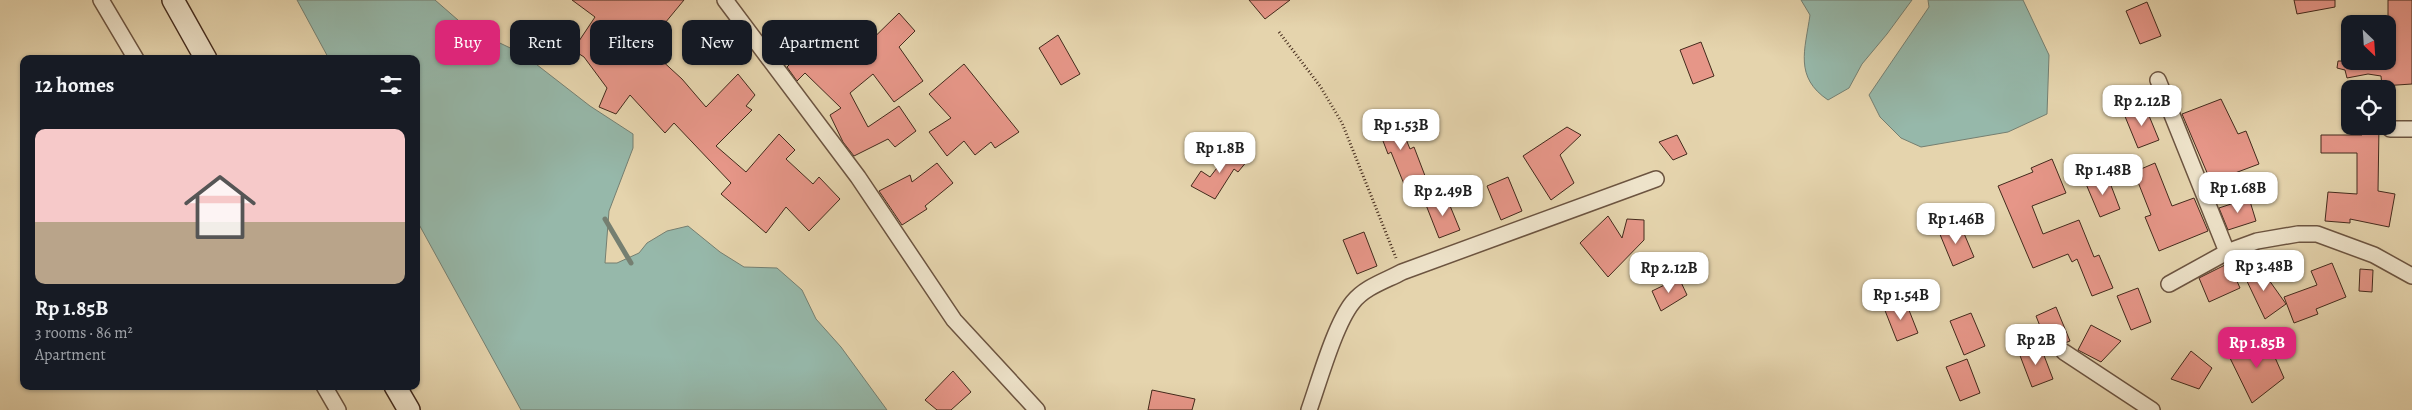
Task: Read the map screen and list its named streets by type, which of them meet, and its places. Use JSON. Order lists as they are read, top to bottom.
{
  "north": "bottom right",
  "page": {
    "chip": [
      "Buy",
      "Rent",
      "Filters",
      "New",
      "Apartment"
    ],
    "heading": "12 homes",
    "price": [
      "Rp 2.12B",
      "Rp 1.53B",
      "Rp 1.8B",
      "Rp 1.48B",
      "Rp 1.68B",
      "Rp 2.49B",
      "Rp 1.46B",
      "Rp 3.48B",
      "Rp 2.12B",
      "Rp 1.54B",
      "Rp 2B",
      "Rp 1.85B"
    ],
    "list": [
      {
        "name": "Rp 1.85B",
        "note": "3 rooms · 86 m² · Apartment"
      }
    ]
  }
}
